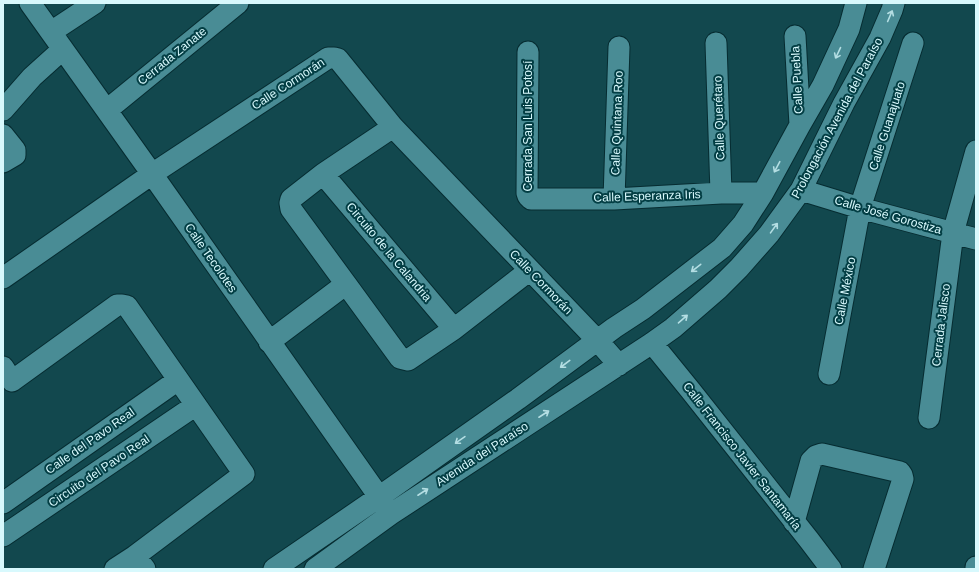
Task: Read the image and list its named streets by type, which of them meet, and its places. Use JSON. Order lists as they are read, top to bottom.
{
  "streets": {
    "street": [
      "Cerrada Zanate",
      "Calle Puebla",
      "Calle Cormorán",
      "Calle Querétaro",
      "Prolongación Avenida del Paraíso",
      "Calle Quintana Roo",
      "Cerrada San Luis Potosí",
      "Calle Guanajuato",
      "Calle Esperanza Iris",
      "Calle José Gorostiza",
      "Circuito de la Calandria",
      "Calle Tecolotes",
      "Calle México",
      "Cerrada Jalisco",
      "Calle del Pavo Real",
      "Avenida del Paraíso",
      "Calle Francisco Javier Santamaría",
      "Circuito del Pavo Real"
    ]
  },
  "crossings": [
    ["Cerrada Zanate", "Calle Tecolotes"],
    ["Calle Cormorán", "Calle Tecolotes"],
    ["Calle Cormorán", "Avenida del Paraíso"],
    ["Calle Querétaro", "Calle Esperanza Iris"],
    ["Prolongación Avenida del Paraíso", "Calle José Gorostiza"],
    ["Prolongación Avenida del Paraíso", "Avenida del Paraíso"],
    ["Prolongación Avenida del Paraíso", "Calle Francisco Javier Santamaría"],
    ["Calle Quintana Roo", "Calle Esperanza Iris"],
    ["Cerrada San Luis Potosí", "Calle Esperanza Iris"],
    ["Calle Guanajuato", "Calle José Gorostiza"],
    ["Calle Guanajuato", "Calle México"],
    ["Calle José Gorostiza", "Calle México"],
    ["Calle José Gorostiza", "Cerrada Jalisco"],
    ["Calle Tecolotes", "Avenida del Paraíso"],
    ["Avenida del Paraíso", "Calle Francisco Javier Santamaría"]
  ]
}
